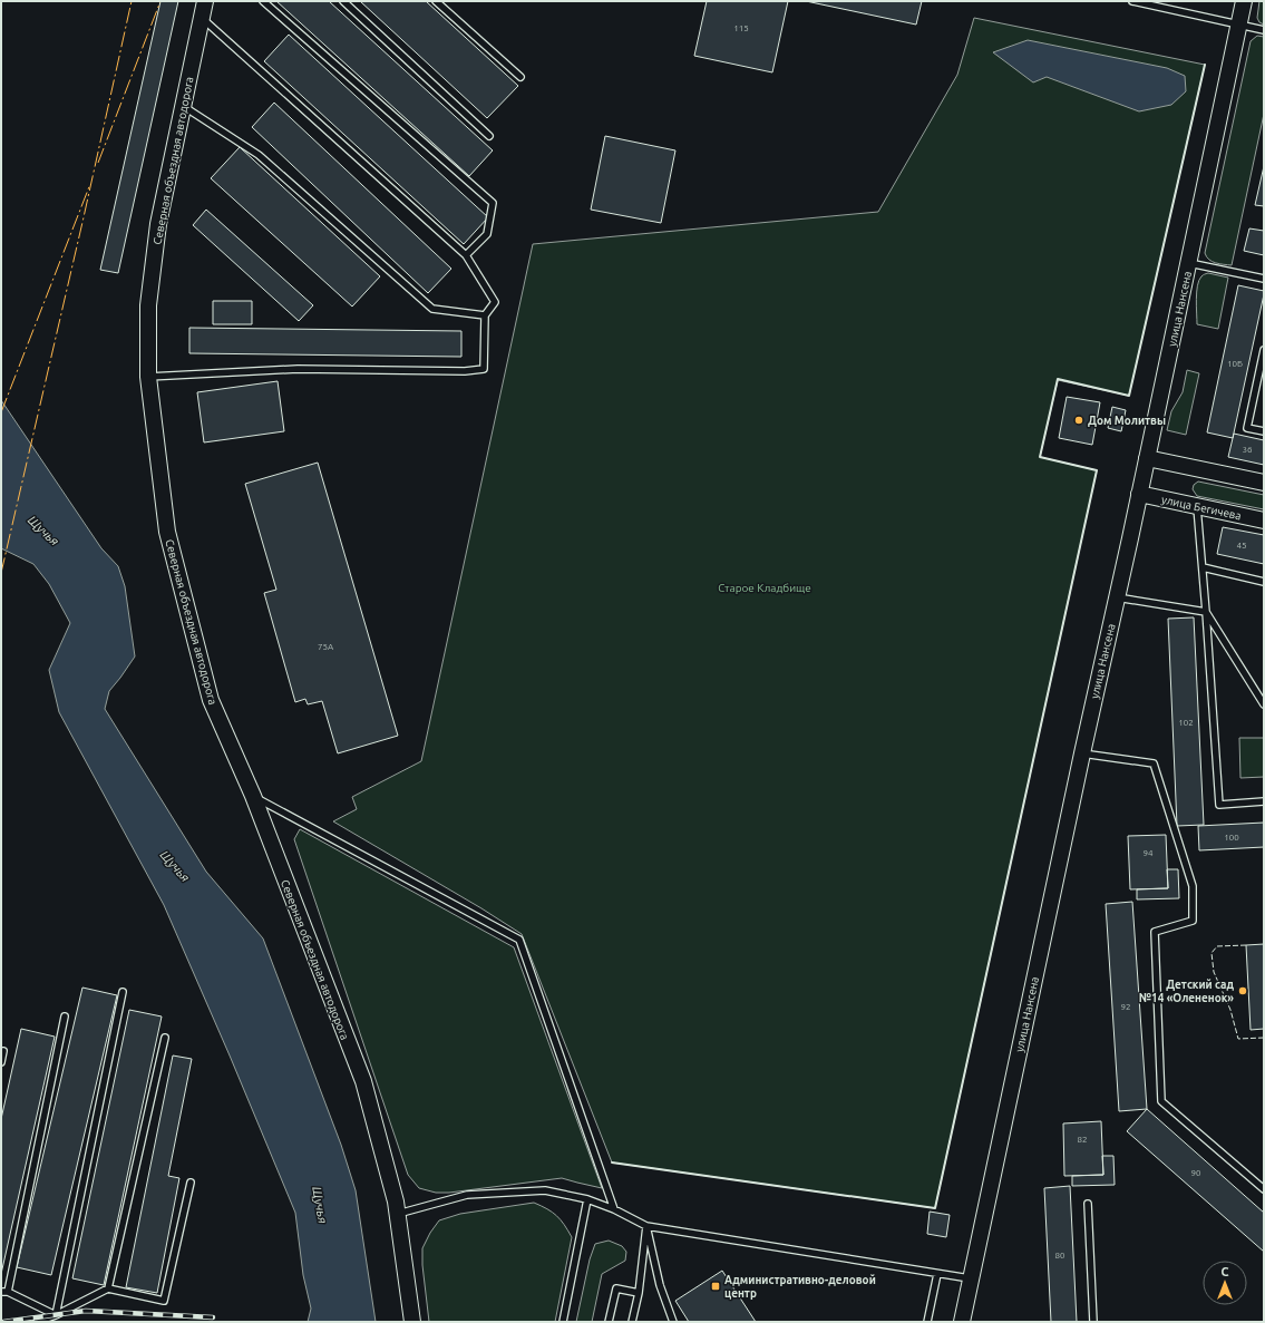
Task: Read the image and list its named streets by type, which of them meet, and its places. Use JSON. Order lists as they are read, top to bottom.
{
  "streets": {
    "street": ["Северная объездная автодорога", "улица Нансена", "улица Бегичева"]
  },
  "crossings": [
    ["улица Нансена", "улица Бегичева"]
  ],
  "water": ["Щучья"],
  "parks": ["Старое Кладбище"],
  "places": {
    "other": ["Дом Молитвы", "Детский сад №14 «Олененок»"],
    "transit": ["Административно-деловой центр"]
  },
  "house_numbers": [
    "115",
    "10Б",
    "36",
    "45",
    "75А",
    "102",
    "100",
    "94",
    "92",
    "82",
    "90",
    "80"
  ],
  "north": "top"
}
